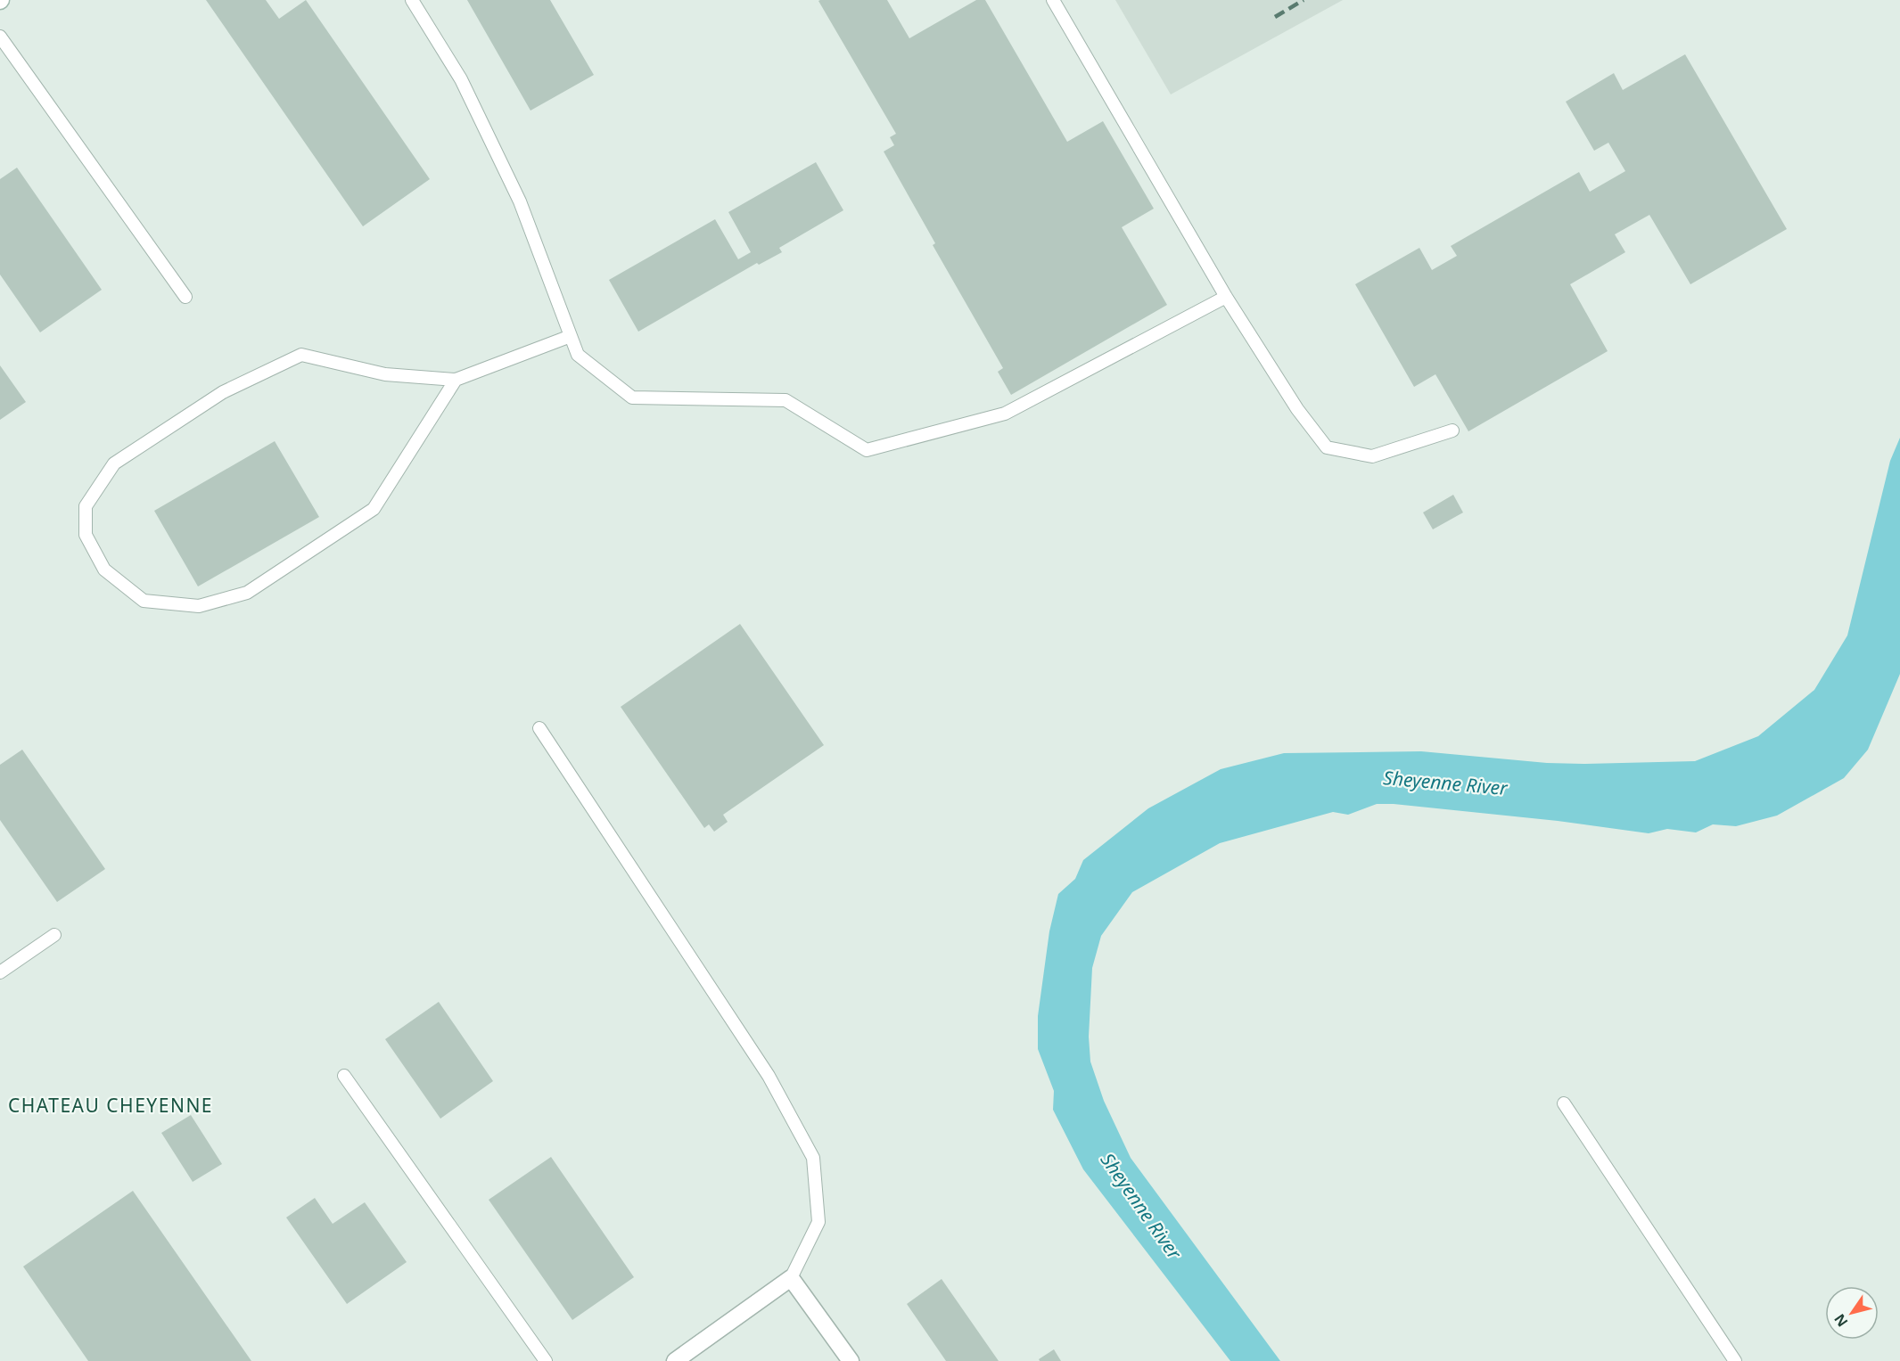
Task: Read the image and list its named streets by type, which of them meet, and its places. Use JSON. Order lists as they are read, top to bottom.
{
  "districts": ["CHATEAU CHEYENNE"],
  "water": ["Sheyenne River"],
  "north": "bottom left"
}
